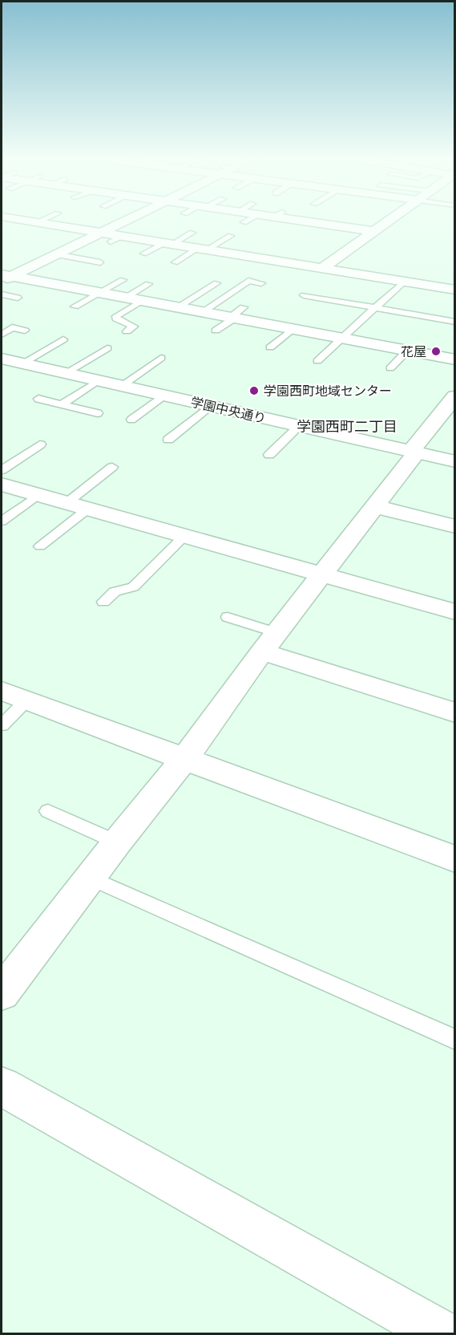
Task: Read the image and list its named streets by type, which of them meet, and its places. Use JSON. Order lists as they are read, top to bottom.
{
  "streets": {
    "street": ["学園中央通り"]
  },
  "districts": ["学園西町二丁目"],
  "places": ["花屋", "学園西町地域センター"]
}
